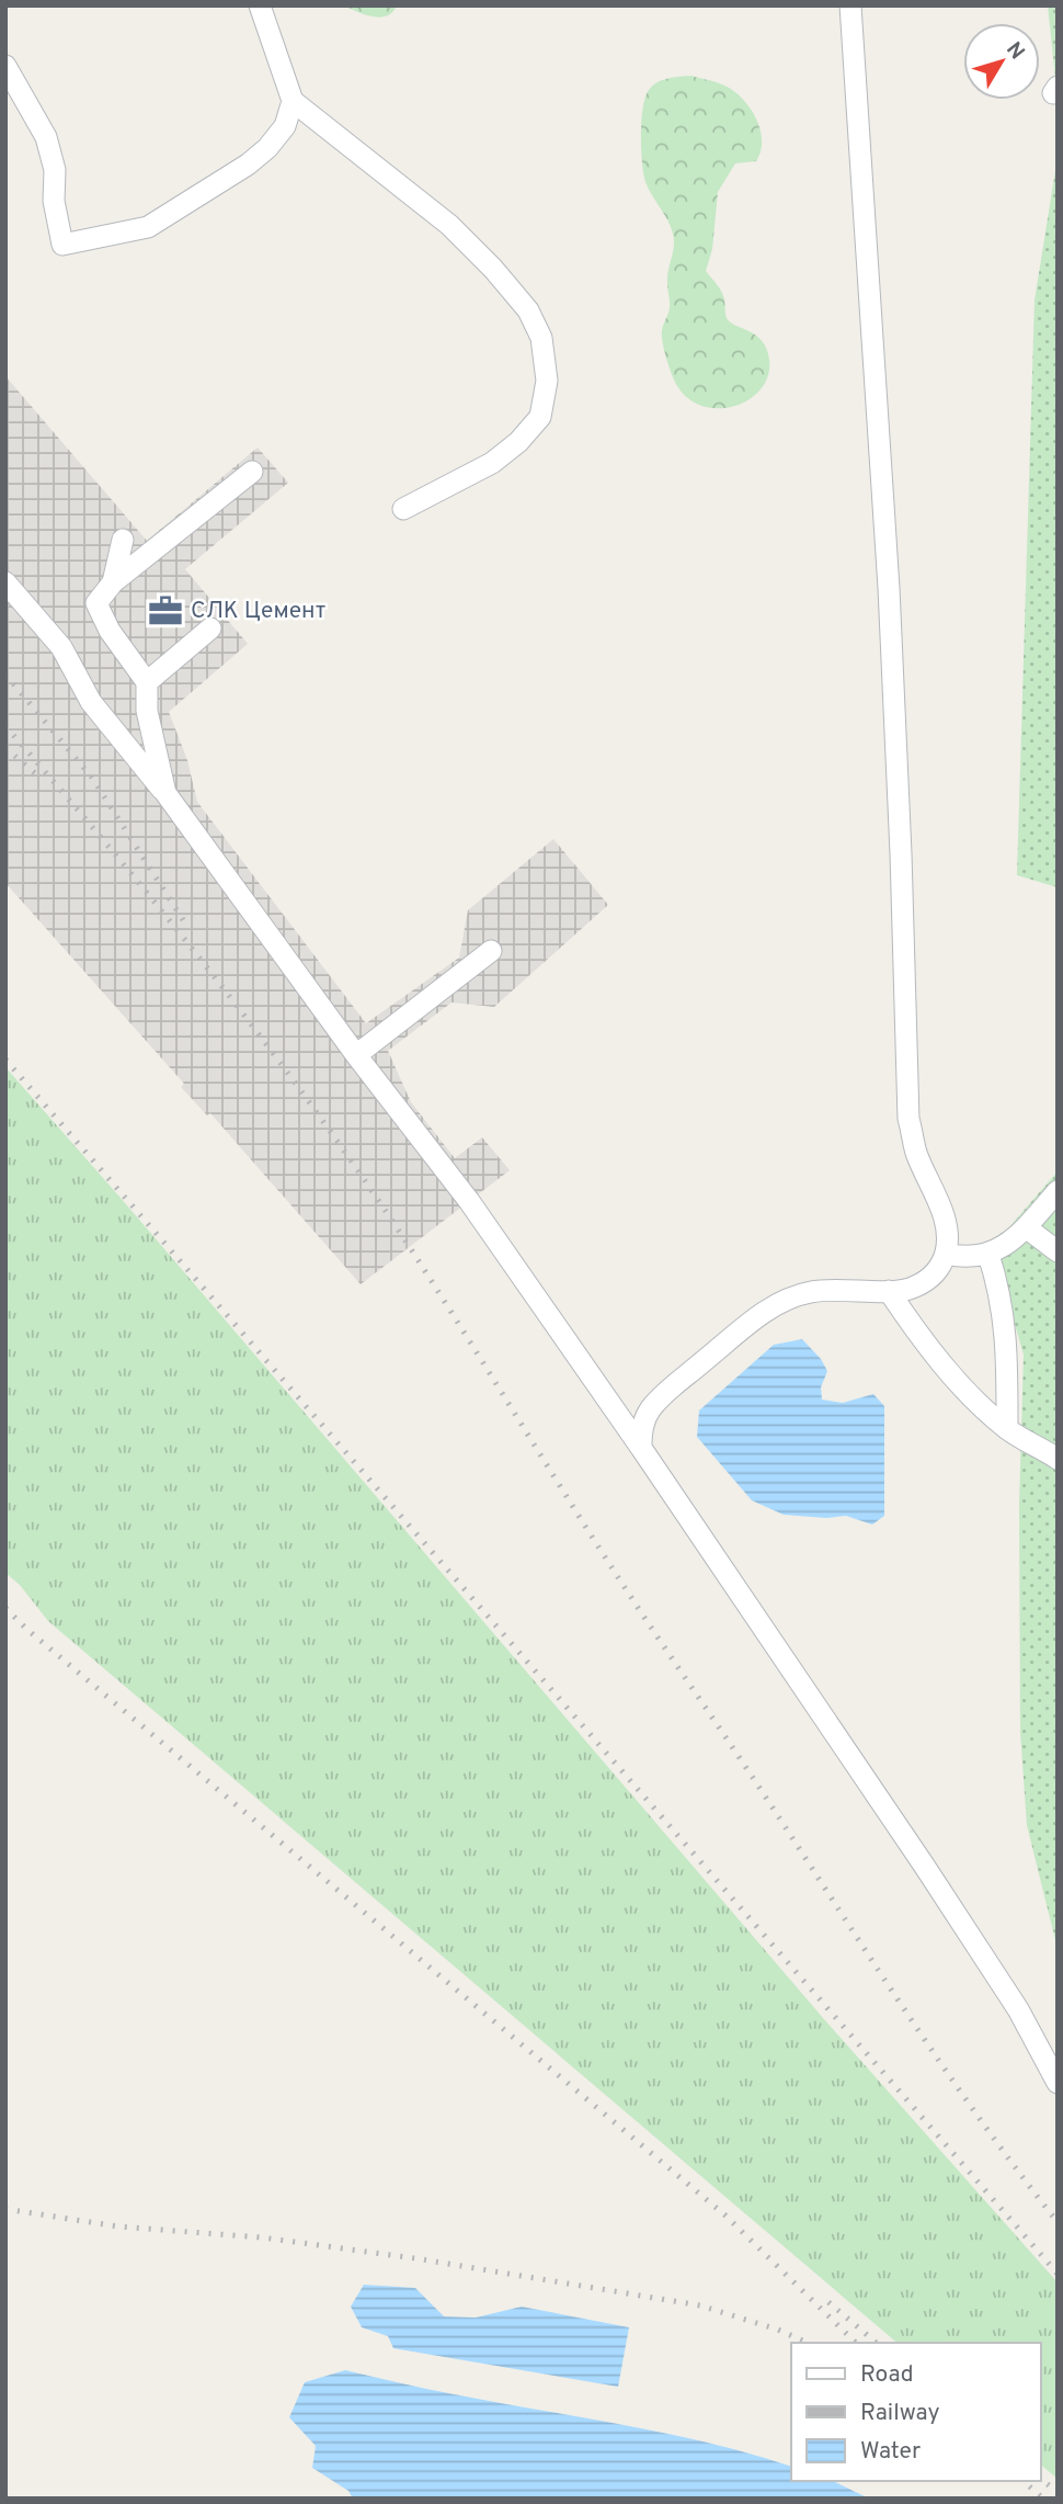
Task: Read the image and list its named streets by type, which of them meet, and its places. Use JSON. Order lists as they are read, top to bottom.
{
  "places": {
    "office": ["СЛК Цемент"]
  },
  "legend": ["Road", "Railway", "Water"],
  "north": "top right"
}
